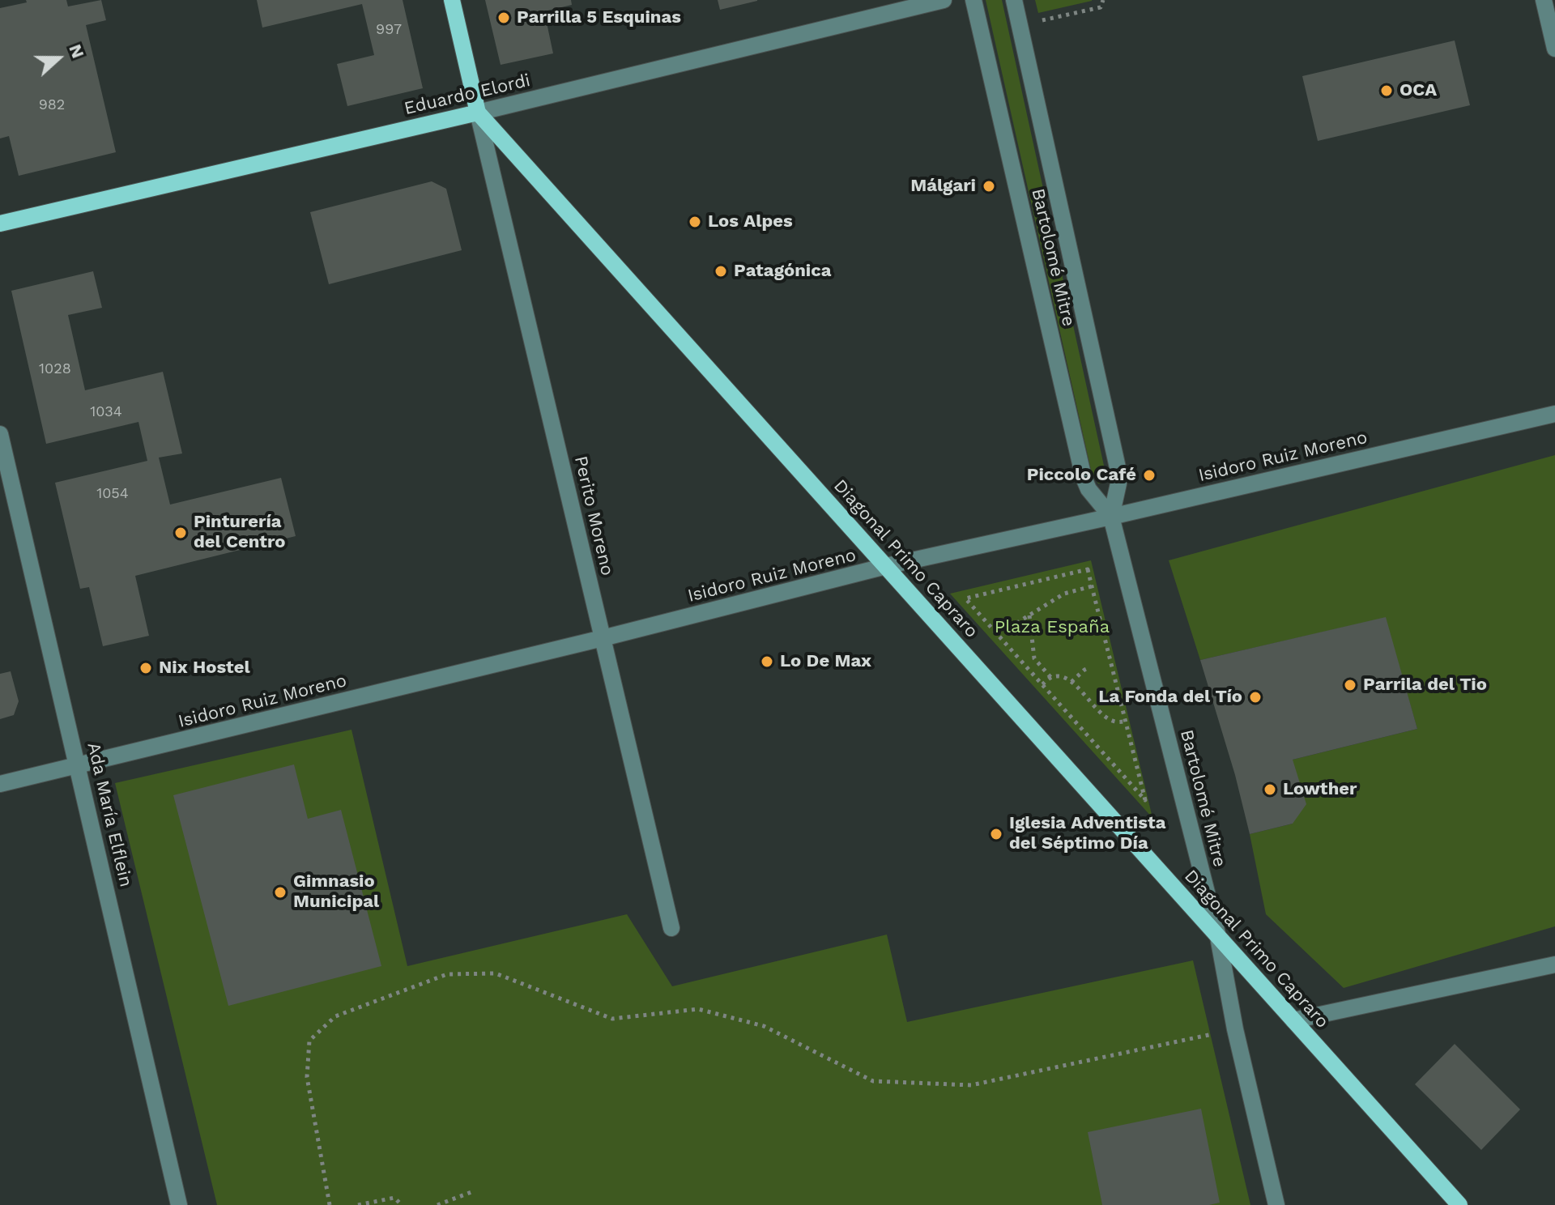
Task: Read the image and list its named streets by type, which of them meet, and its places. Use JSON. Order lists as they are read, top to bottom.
{
  "streets": {
    "main road": ["Eduardo Elordi", "Diagonal Primo Capraro"],
    "street": [
      "Bartolomé Mitre",
      "Isidoro Ruiz Moreno",
      "Perito Moreno",
      "Ada María Elflein"
    ]
  },
  "crossings": [
    ["Eduardo Elordi", "Perito Moreno"],
    ["Eduardo Elordi", "Diagonal Primo Capraro"],
    ["Bartolomé Mitre", "Isidoro Ruiz Moreno"],
    ["Bartolomé Mitre", "Diagonal Primo Capraro"],
    ["Isidoro Ruiz Moreno", "Perito Moreno"],
    ["Isidoro Ruiz Moreno", "Diagonal Primo Capraro"],
    ["Isidoro Ruiz Moreno", "Ada María Elflein"],
    ["Perito Moreno", "Diagonal Primo Capraro"]
  ],
  "parks": ["Plaza España"],
  "places": [
    "Parrilla 5 Esquinas",
    "OCA",
    "Málgari",
    "Los Alpes",
    "Patagónica",
    "Piccolo Café",
    "Pinturería del Centro",
    "Lo De Max",
    "Nix Hostel",
    "Parrila del Tio",
    "La Fonda del Tío",
    "Lowther",
    "Iglesia Adventista del Séptimo Día",
    "Gimnasio Municipal"
  ],
  "house_numbers": [
    "997",
    "982",
    "1028",
    "1034",
    "1054"
  ],
  "north": "right"
}
